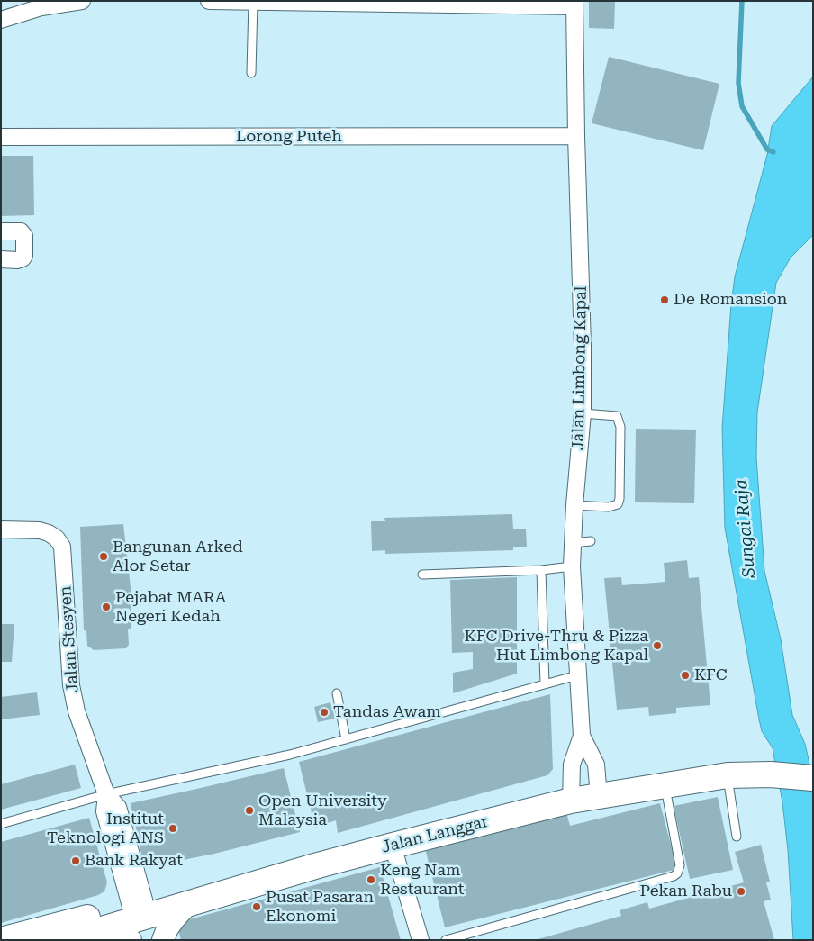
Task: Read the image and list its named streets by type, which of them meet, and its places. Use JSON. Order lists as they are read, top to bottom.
{
  "streets": {
    "main road": ["Jalan Langgar"],
    "street": ["Lorong Puteh", "Jalan Limbong Kapal", "Jalan Stesyen"]
  },
  "crossings": [
    ["Lorong Puteh", "Jalan Limbong Kapal"],
    ["Jalan Limbong Kapal", "Jalan Langgar"],
    ["Jalan Stesyen", "Jalan Langgar"]
  ],
  "water": ["Sungai Raja"],
  "places": [
    "De Romansion",
    "Bangunan Arked Alor Setar",
    "Pejabat MARA Negeri Kedah",
    "KFC Drive-Thru & Pizza Hut Limbong Kapal",
    "KFC",
    "Tandas Awam",
    "Open University Malaysia",
    "Institut Teknologi ANS",
    "Bank Rakyat",
    "Keng Nam Restaurant",
    "Pekan Rabu",
    "Pusat Pasaran Ekonomi"
  ]
}
